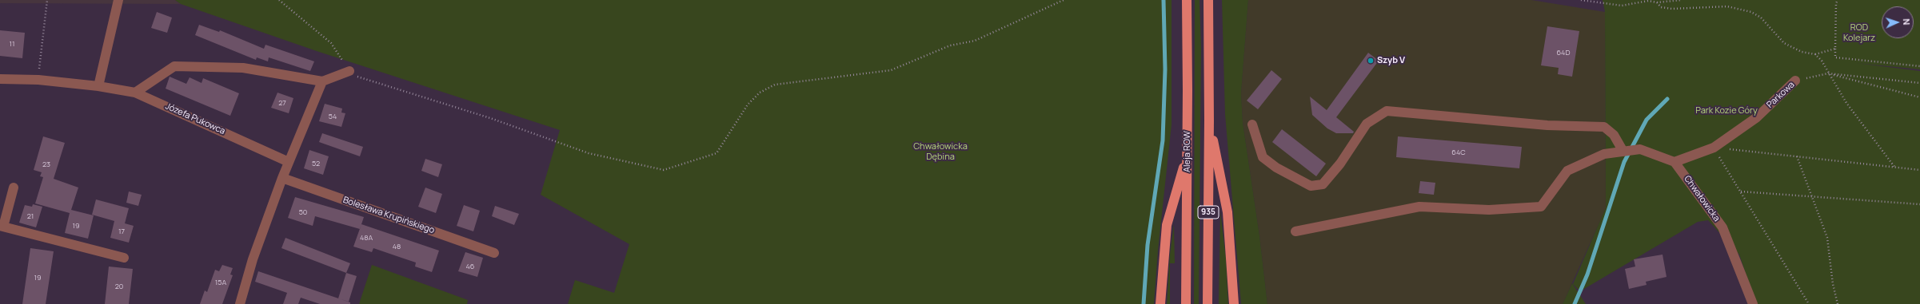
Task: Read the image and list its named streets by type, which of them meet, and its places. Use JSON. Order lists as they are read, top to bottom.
{
  "streets": {
    "main road": ["Aleja ROW", "935"],
    "street": [
      "Parkowa",
      "Józefa Pukowca",
      "Chwałowicka",
      "Bolesława Krupińskiego"
    ]
  },
  "crossings": [
    ["Parkowa", "Chwałowicka"]
  ],
  "parks": ["ROD Kolejarz", "Park Kozie Góry", "Chwałowicka Dębina"],
  "places": ["Szyb V"],
  "house_numbers": [
    "11",
    "64D",
    "27",
    "54",
    "64C",
    "52",
    "23",
    "50",
    "21",
    "19",
    "17",
    "48A",
    "48",
    "46",
    "19",
    "15A",
    "20"
  ],
  "north": "right"
}
